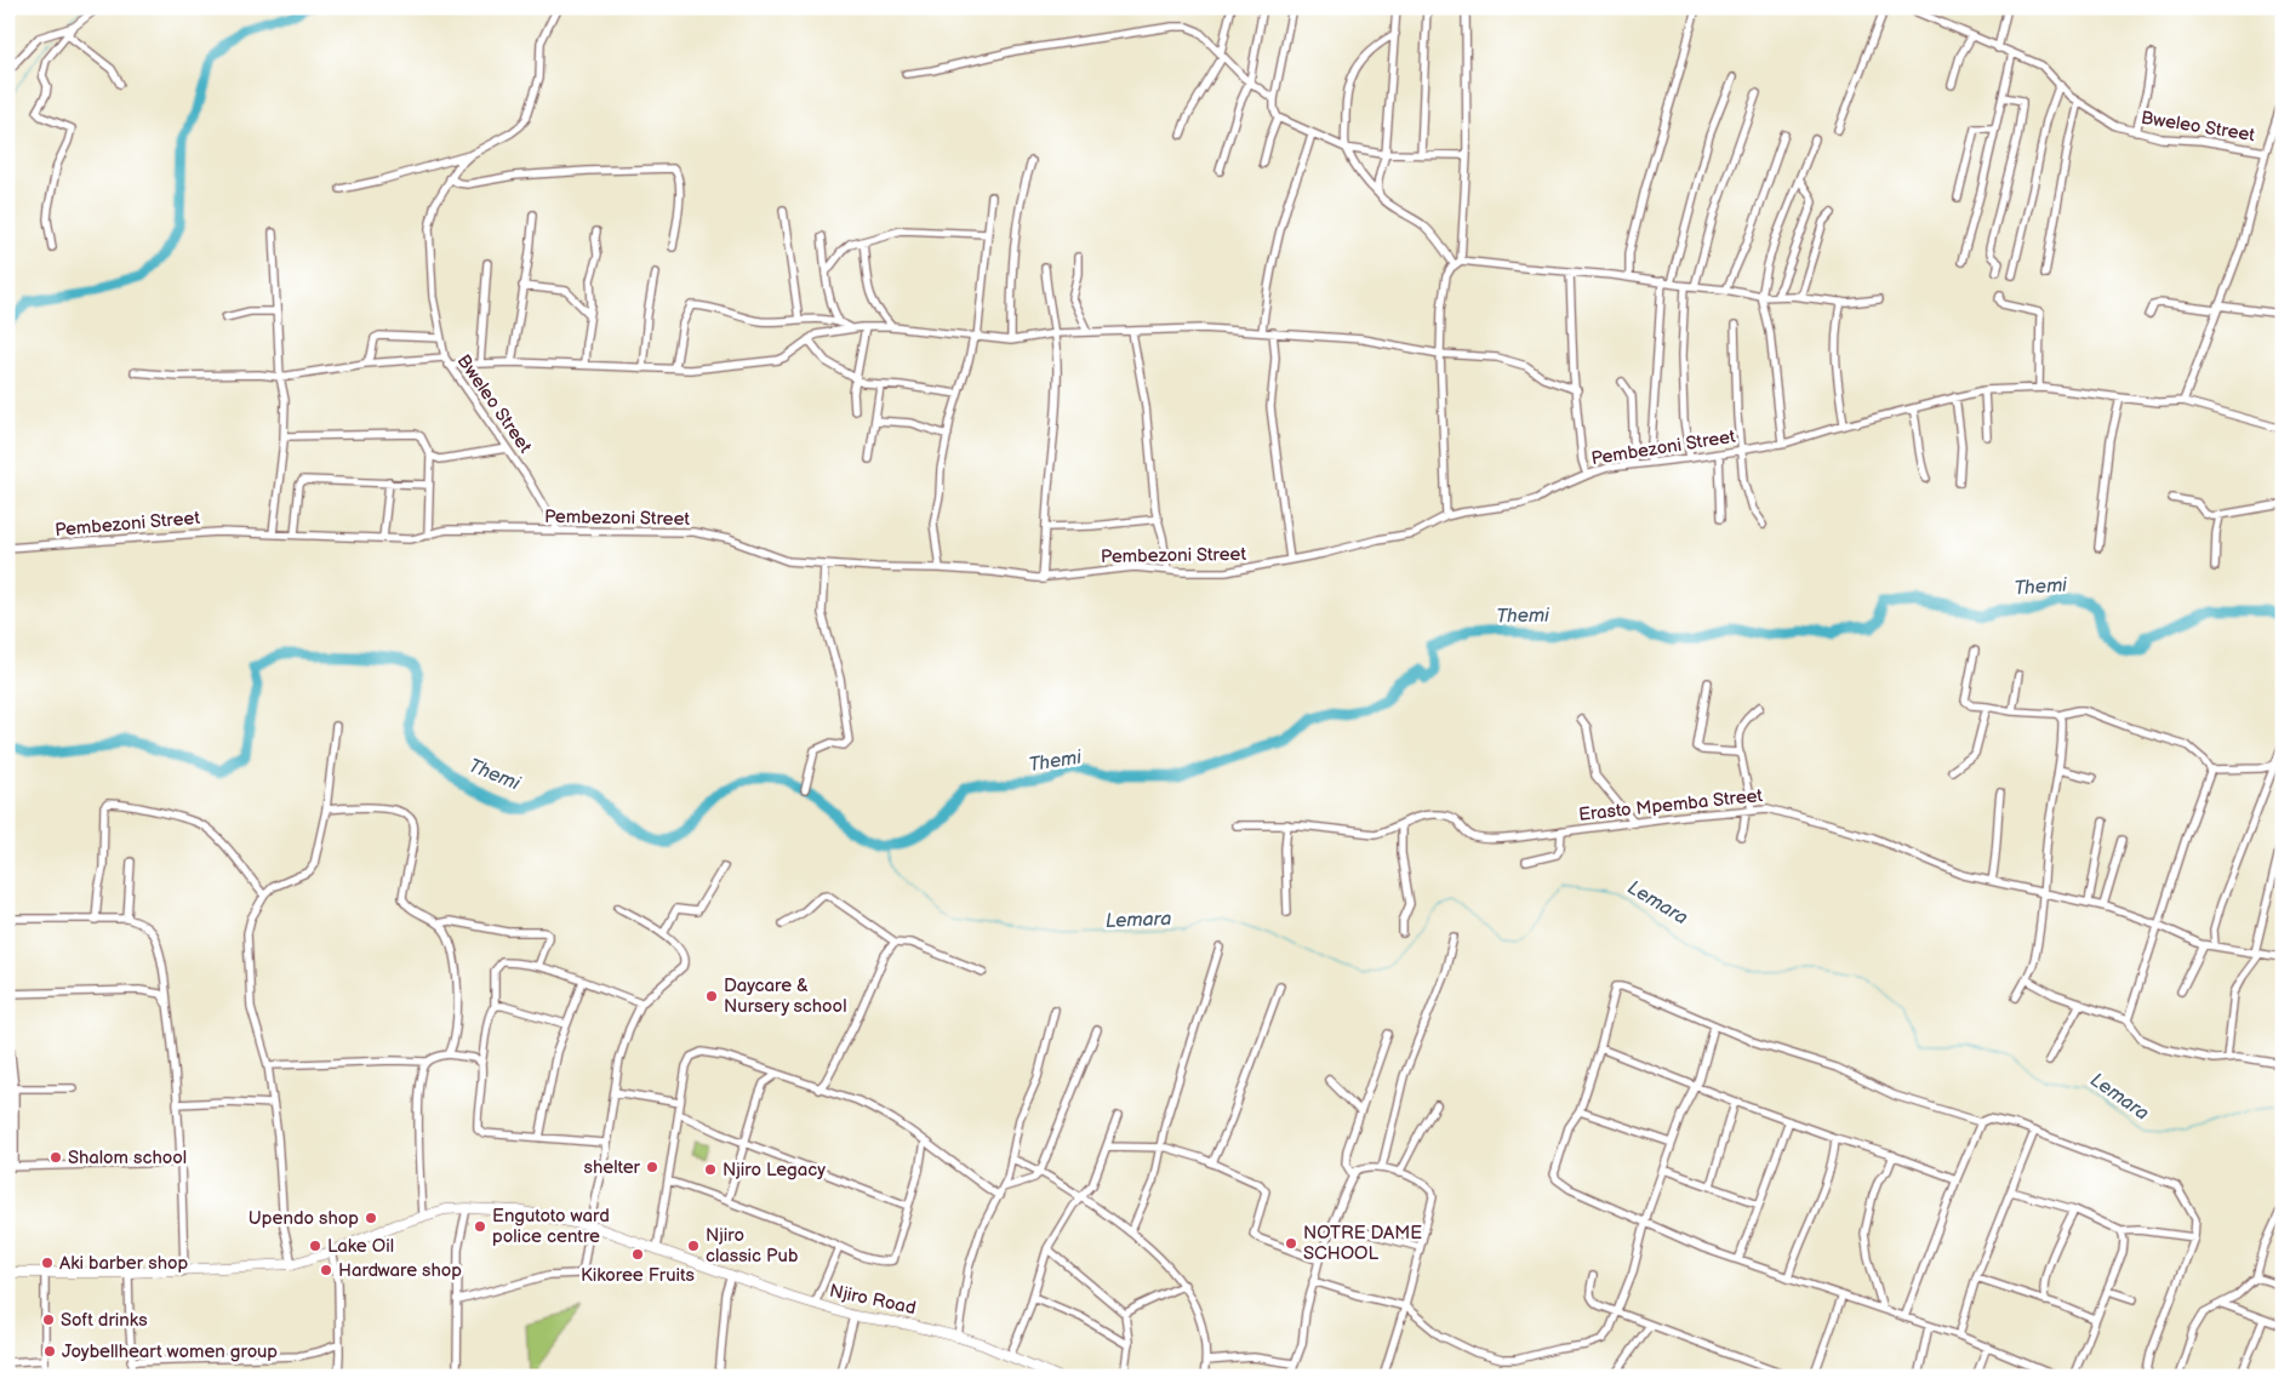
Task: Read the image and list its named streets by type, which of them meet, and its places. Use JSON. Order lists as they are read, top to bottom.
{
  "streets": {
    "street": [
      "Bweleo Street",
      "Pembezoni Street",
      "Erasto Mpemba Street",
      "Njiro Road"
    ]
  },
  "crossings": [
    ["Bweleo Street", "Pembezoni Street"]
  ],
  "water": ["Themi", "Lemara"],
  "places": [
    "Daycare & Nursery school",
    "Shalom school",
    "shelter",
    "Njiro Legacy",
    "Upendo shop",
    "Engutoto ward police centre",
    "NOTRE DAME SCHOOL",
    "Lake Oil",
    "Njiro classic Pub",
    "Kikoree Fruits",
    "Aki barber shop",
    "Hardware shop",
    "Soft drinks",
    "Joybellheart women group"
  ]
}
